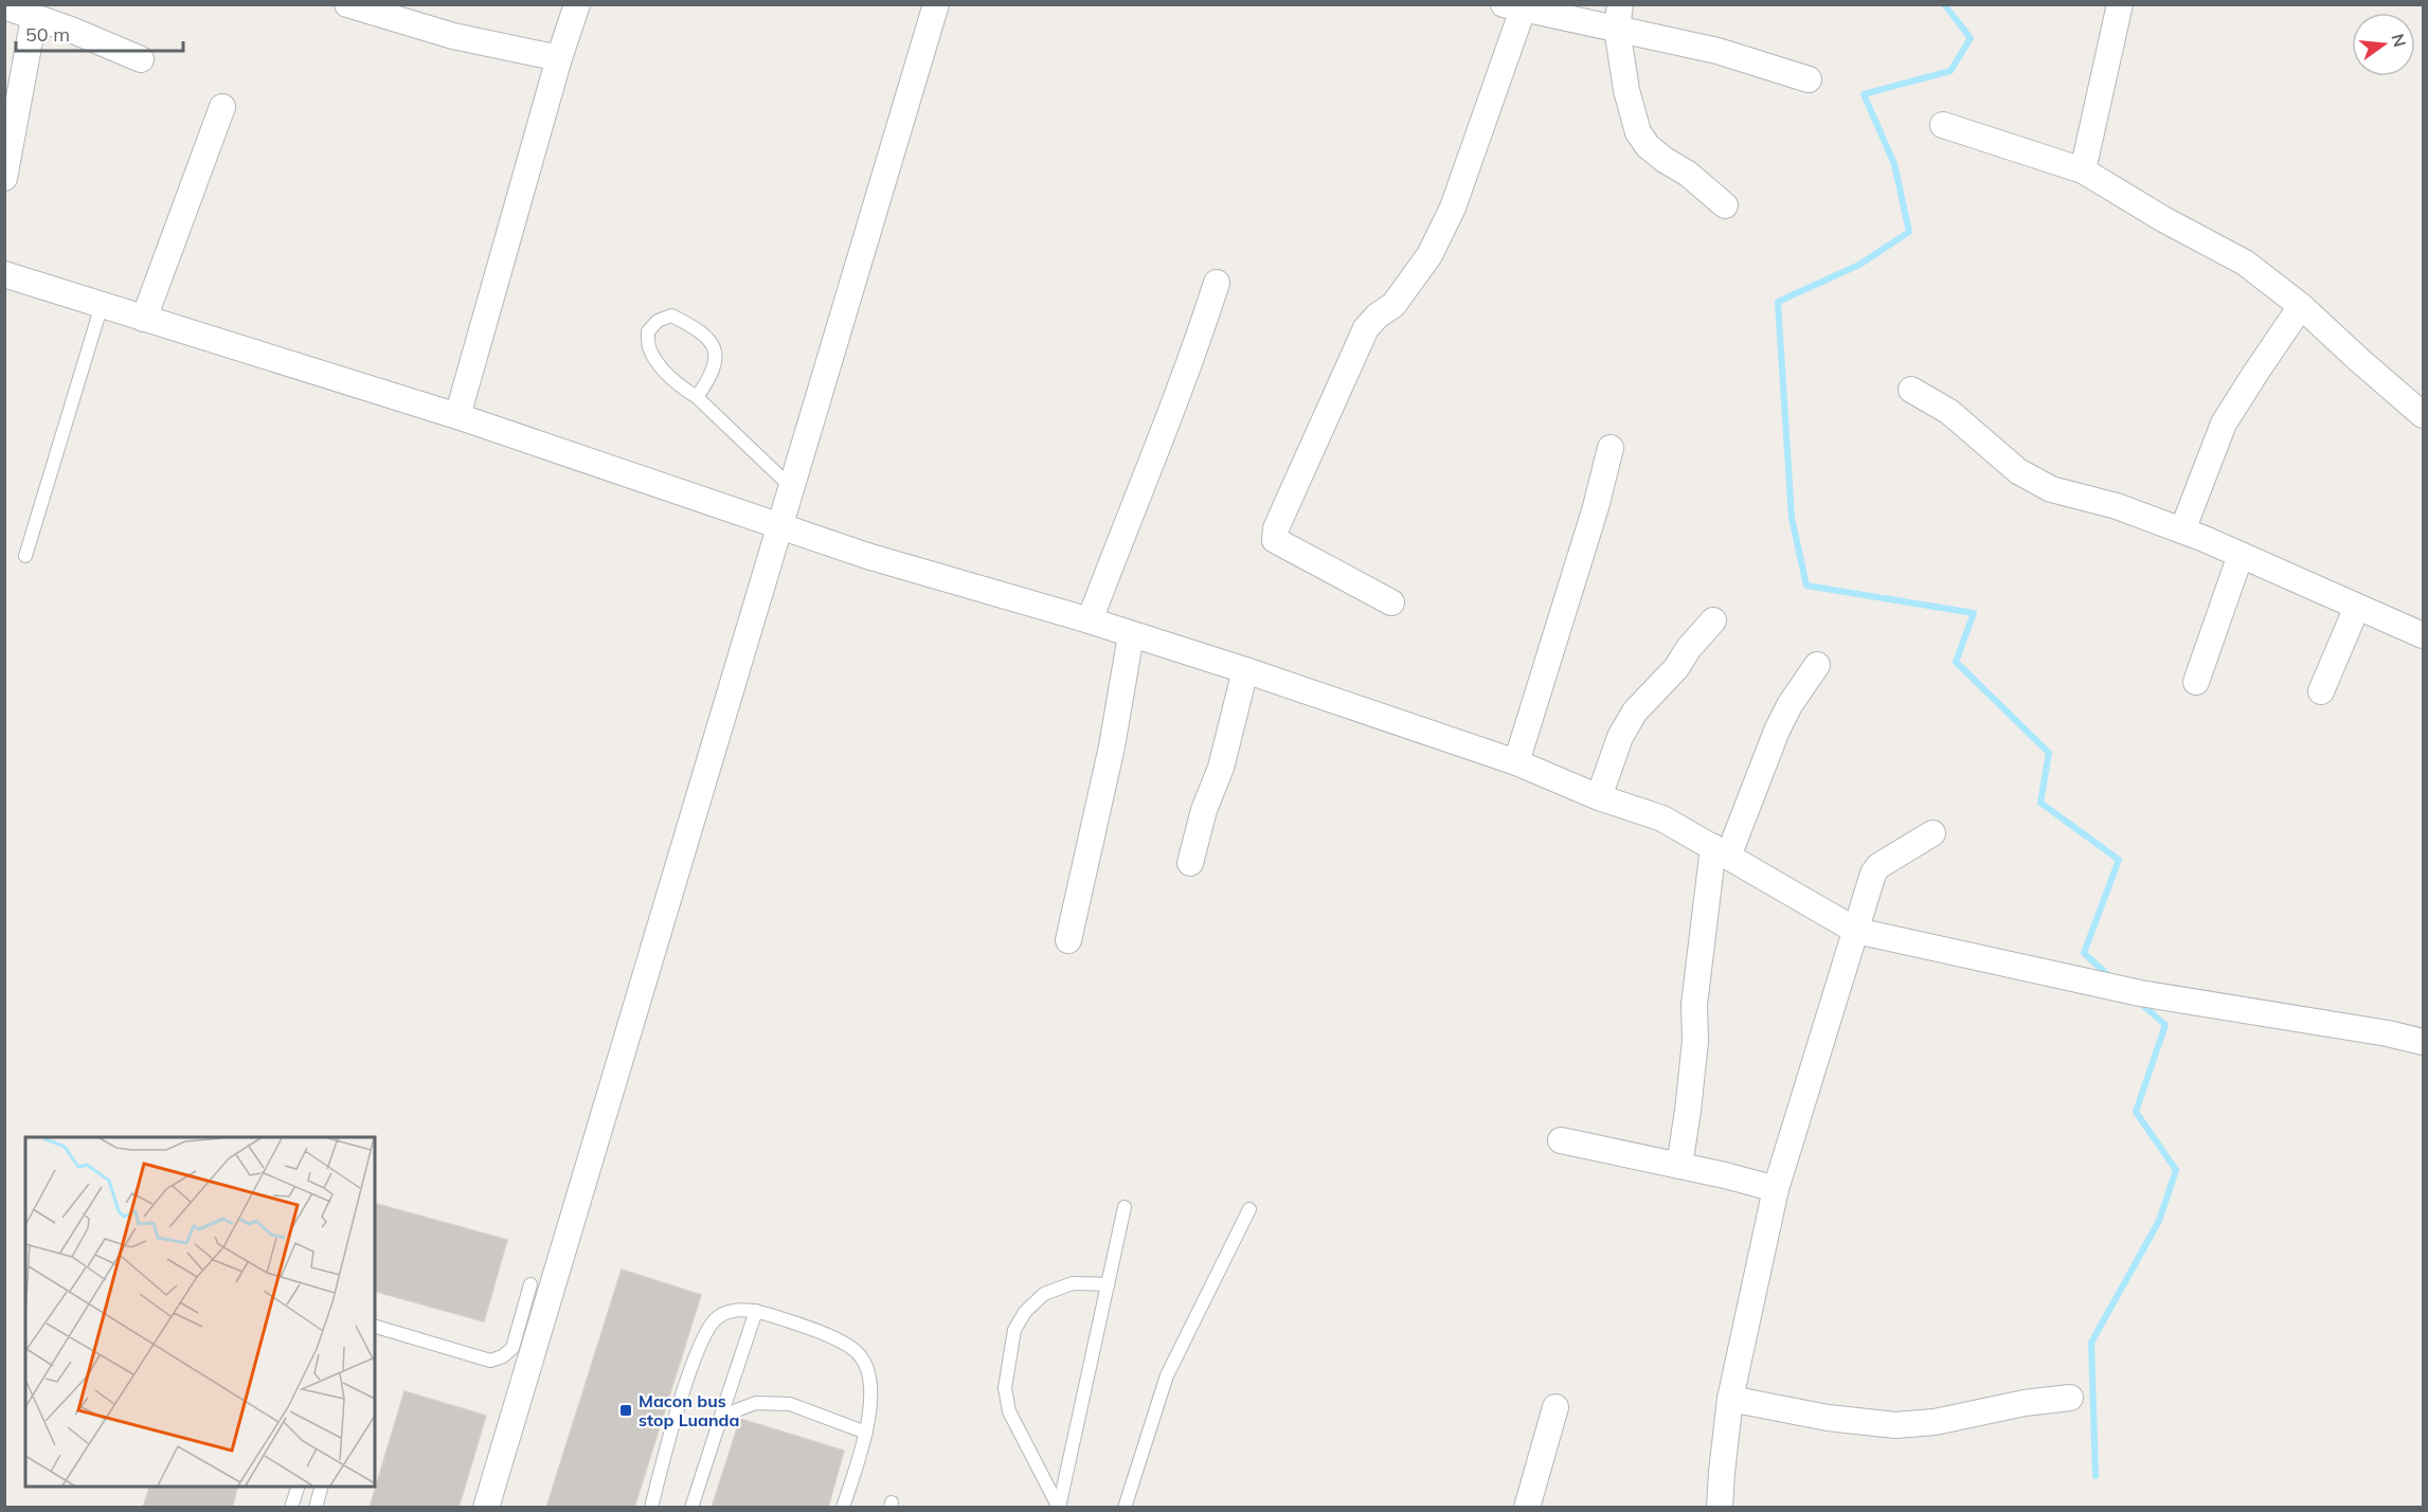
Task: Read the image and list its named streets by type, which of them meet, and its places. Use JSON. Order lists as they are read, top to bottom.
{
  "places": {
    "transit": ["Macon bus stop Luanda"]
  },
  "scale_bar": "50 m",
  "north": "right"
}
